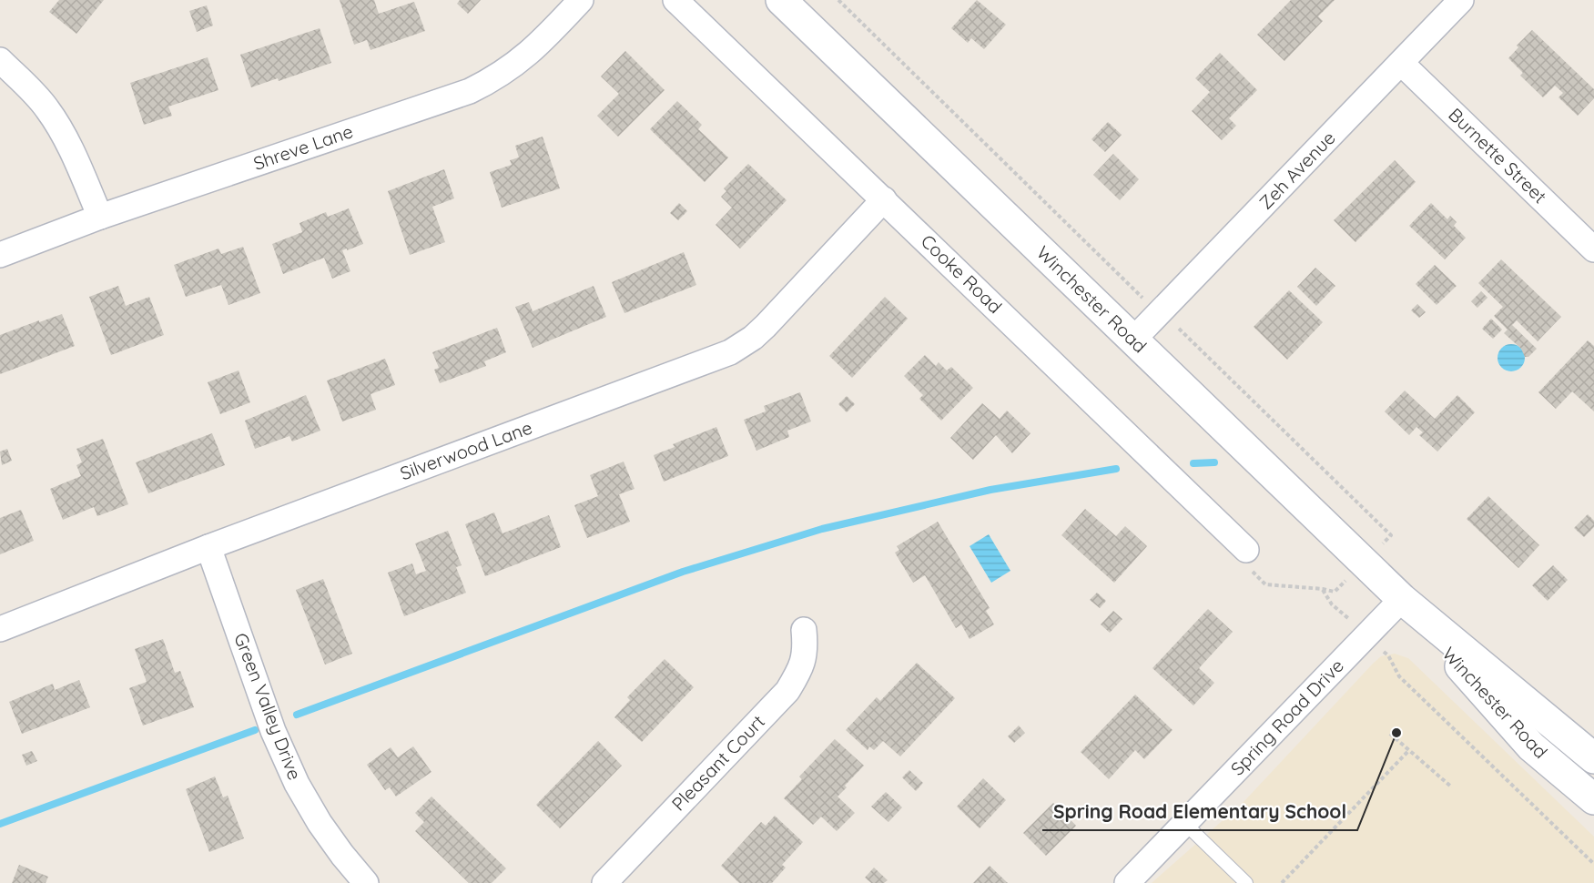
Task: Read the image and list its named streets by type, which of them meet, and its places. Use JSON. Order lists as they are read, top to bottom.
{
  "streets": {
    "main road": ["Winchester Road"],
    "street": [
      "Shreve Lane",
      "Burnette Street",
      "Zeh Avenue",
      "Cooke Road",
      "Silverwood Lane",
      "Green Valley Drive",
      "Spring Road Drive",
      "Pleasant Court"
    ]
  },
  "crossings": [
    ["Burnette Street", "Zeh Avenue"],
    ["Zeh Avenue", "Winchester Road"],
    ["Cooke Road", "Silverwood Lane"],
    ["Winchester Road", "Spring Road Drive"],
    ["Silverwood Lane", "Green Valley Drive"]
  ],
  "places": ["Spring Road Elementary School"]
}
